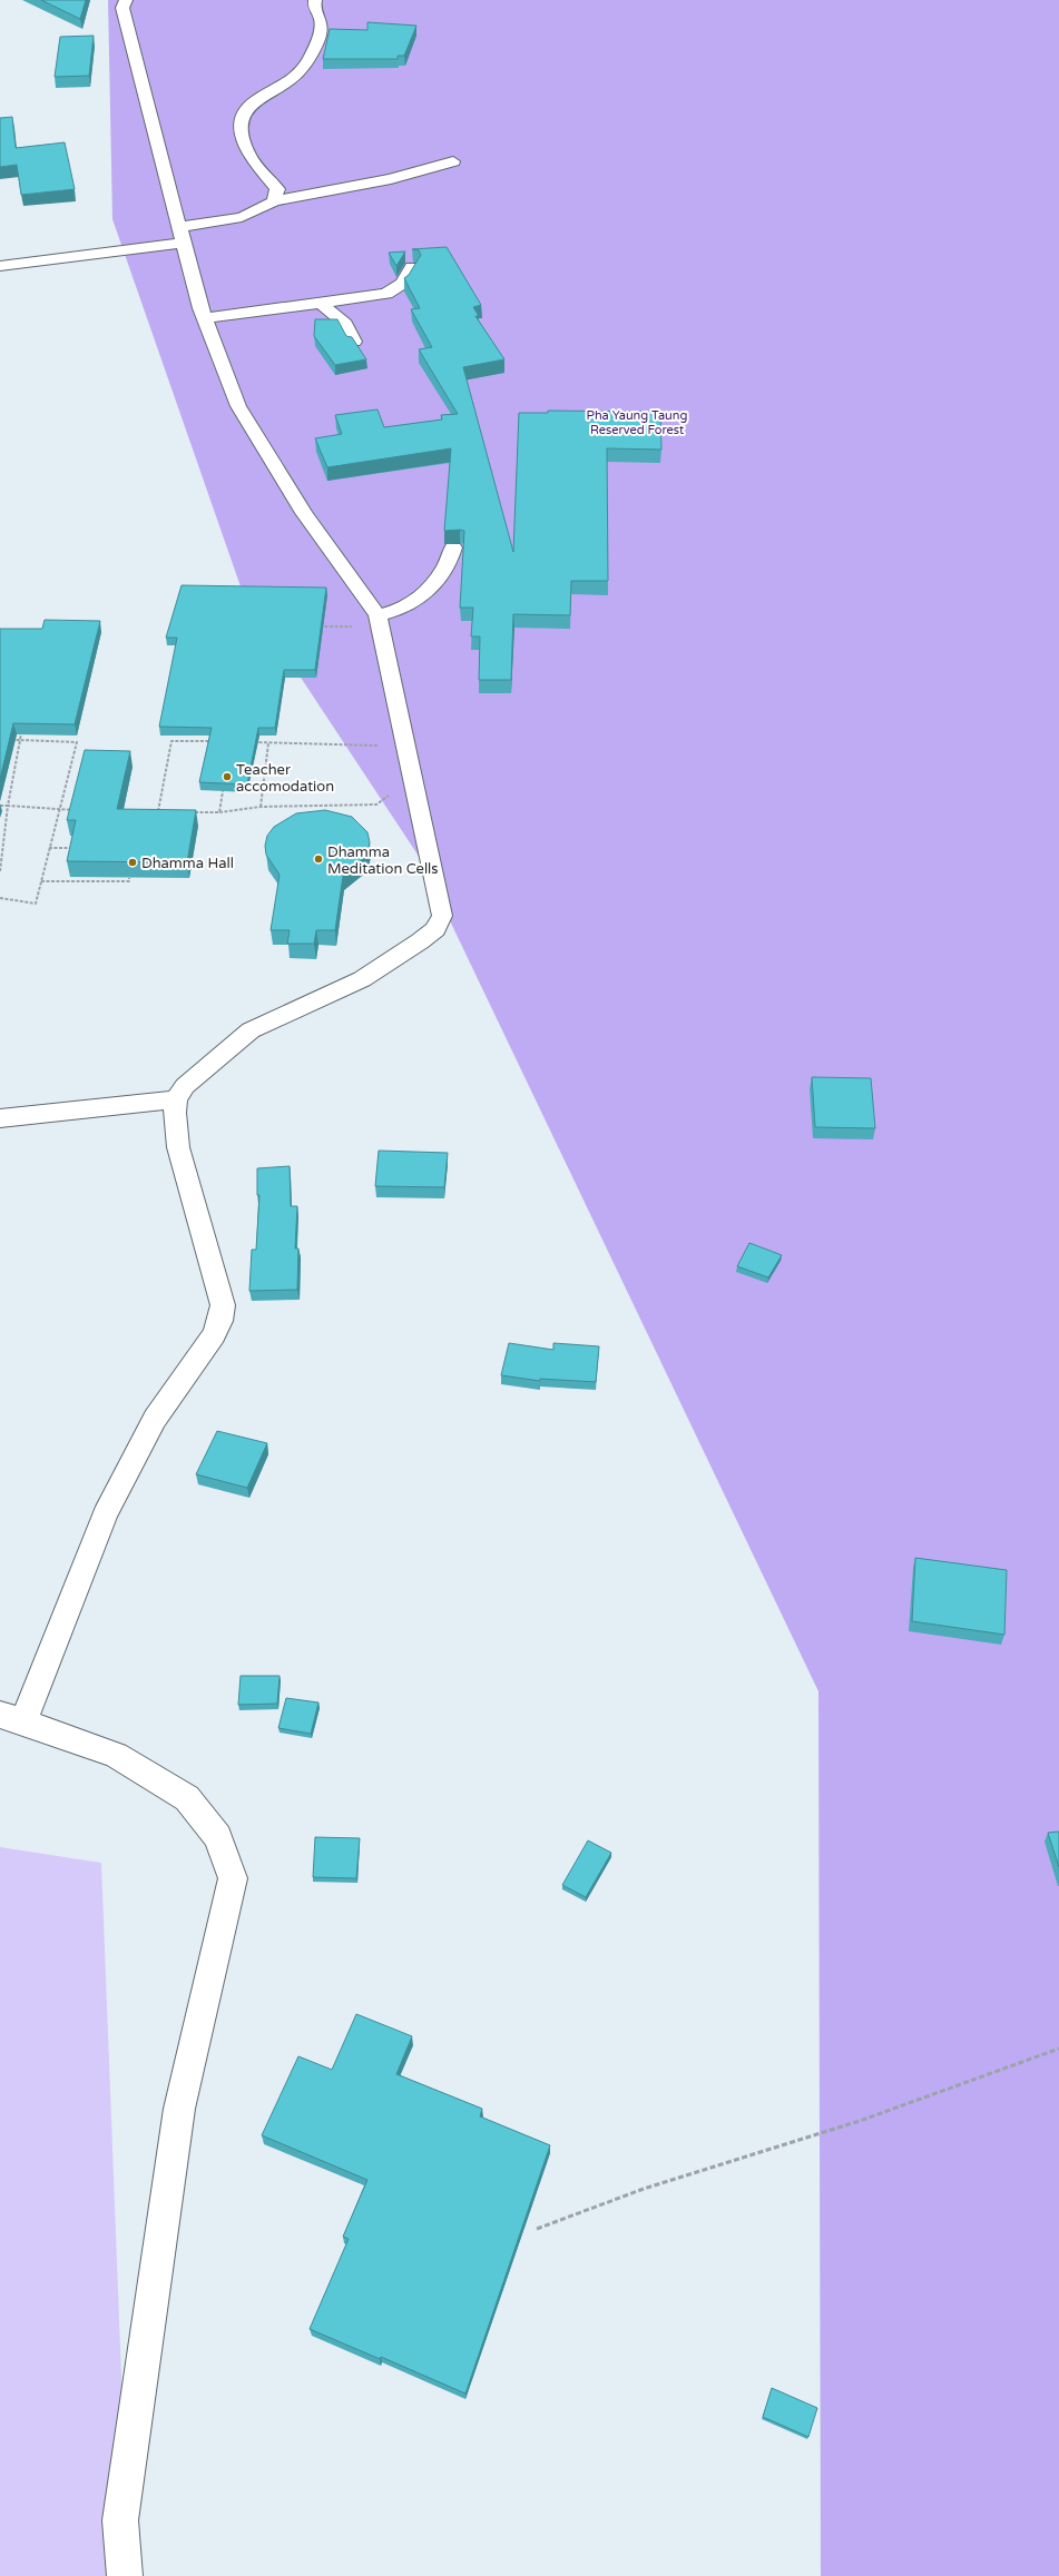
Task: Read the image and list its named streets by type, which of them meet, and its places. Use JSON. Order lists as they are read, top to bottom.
{
  "parks": ["Pha Yaung Taung Reserved Forest"],
  "places": ["Teacher accomodation", "Dhamma Meditation Cells", "Dhamma Hall"]
}
